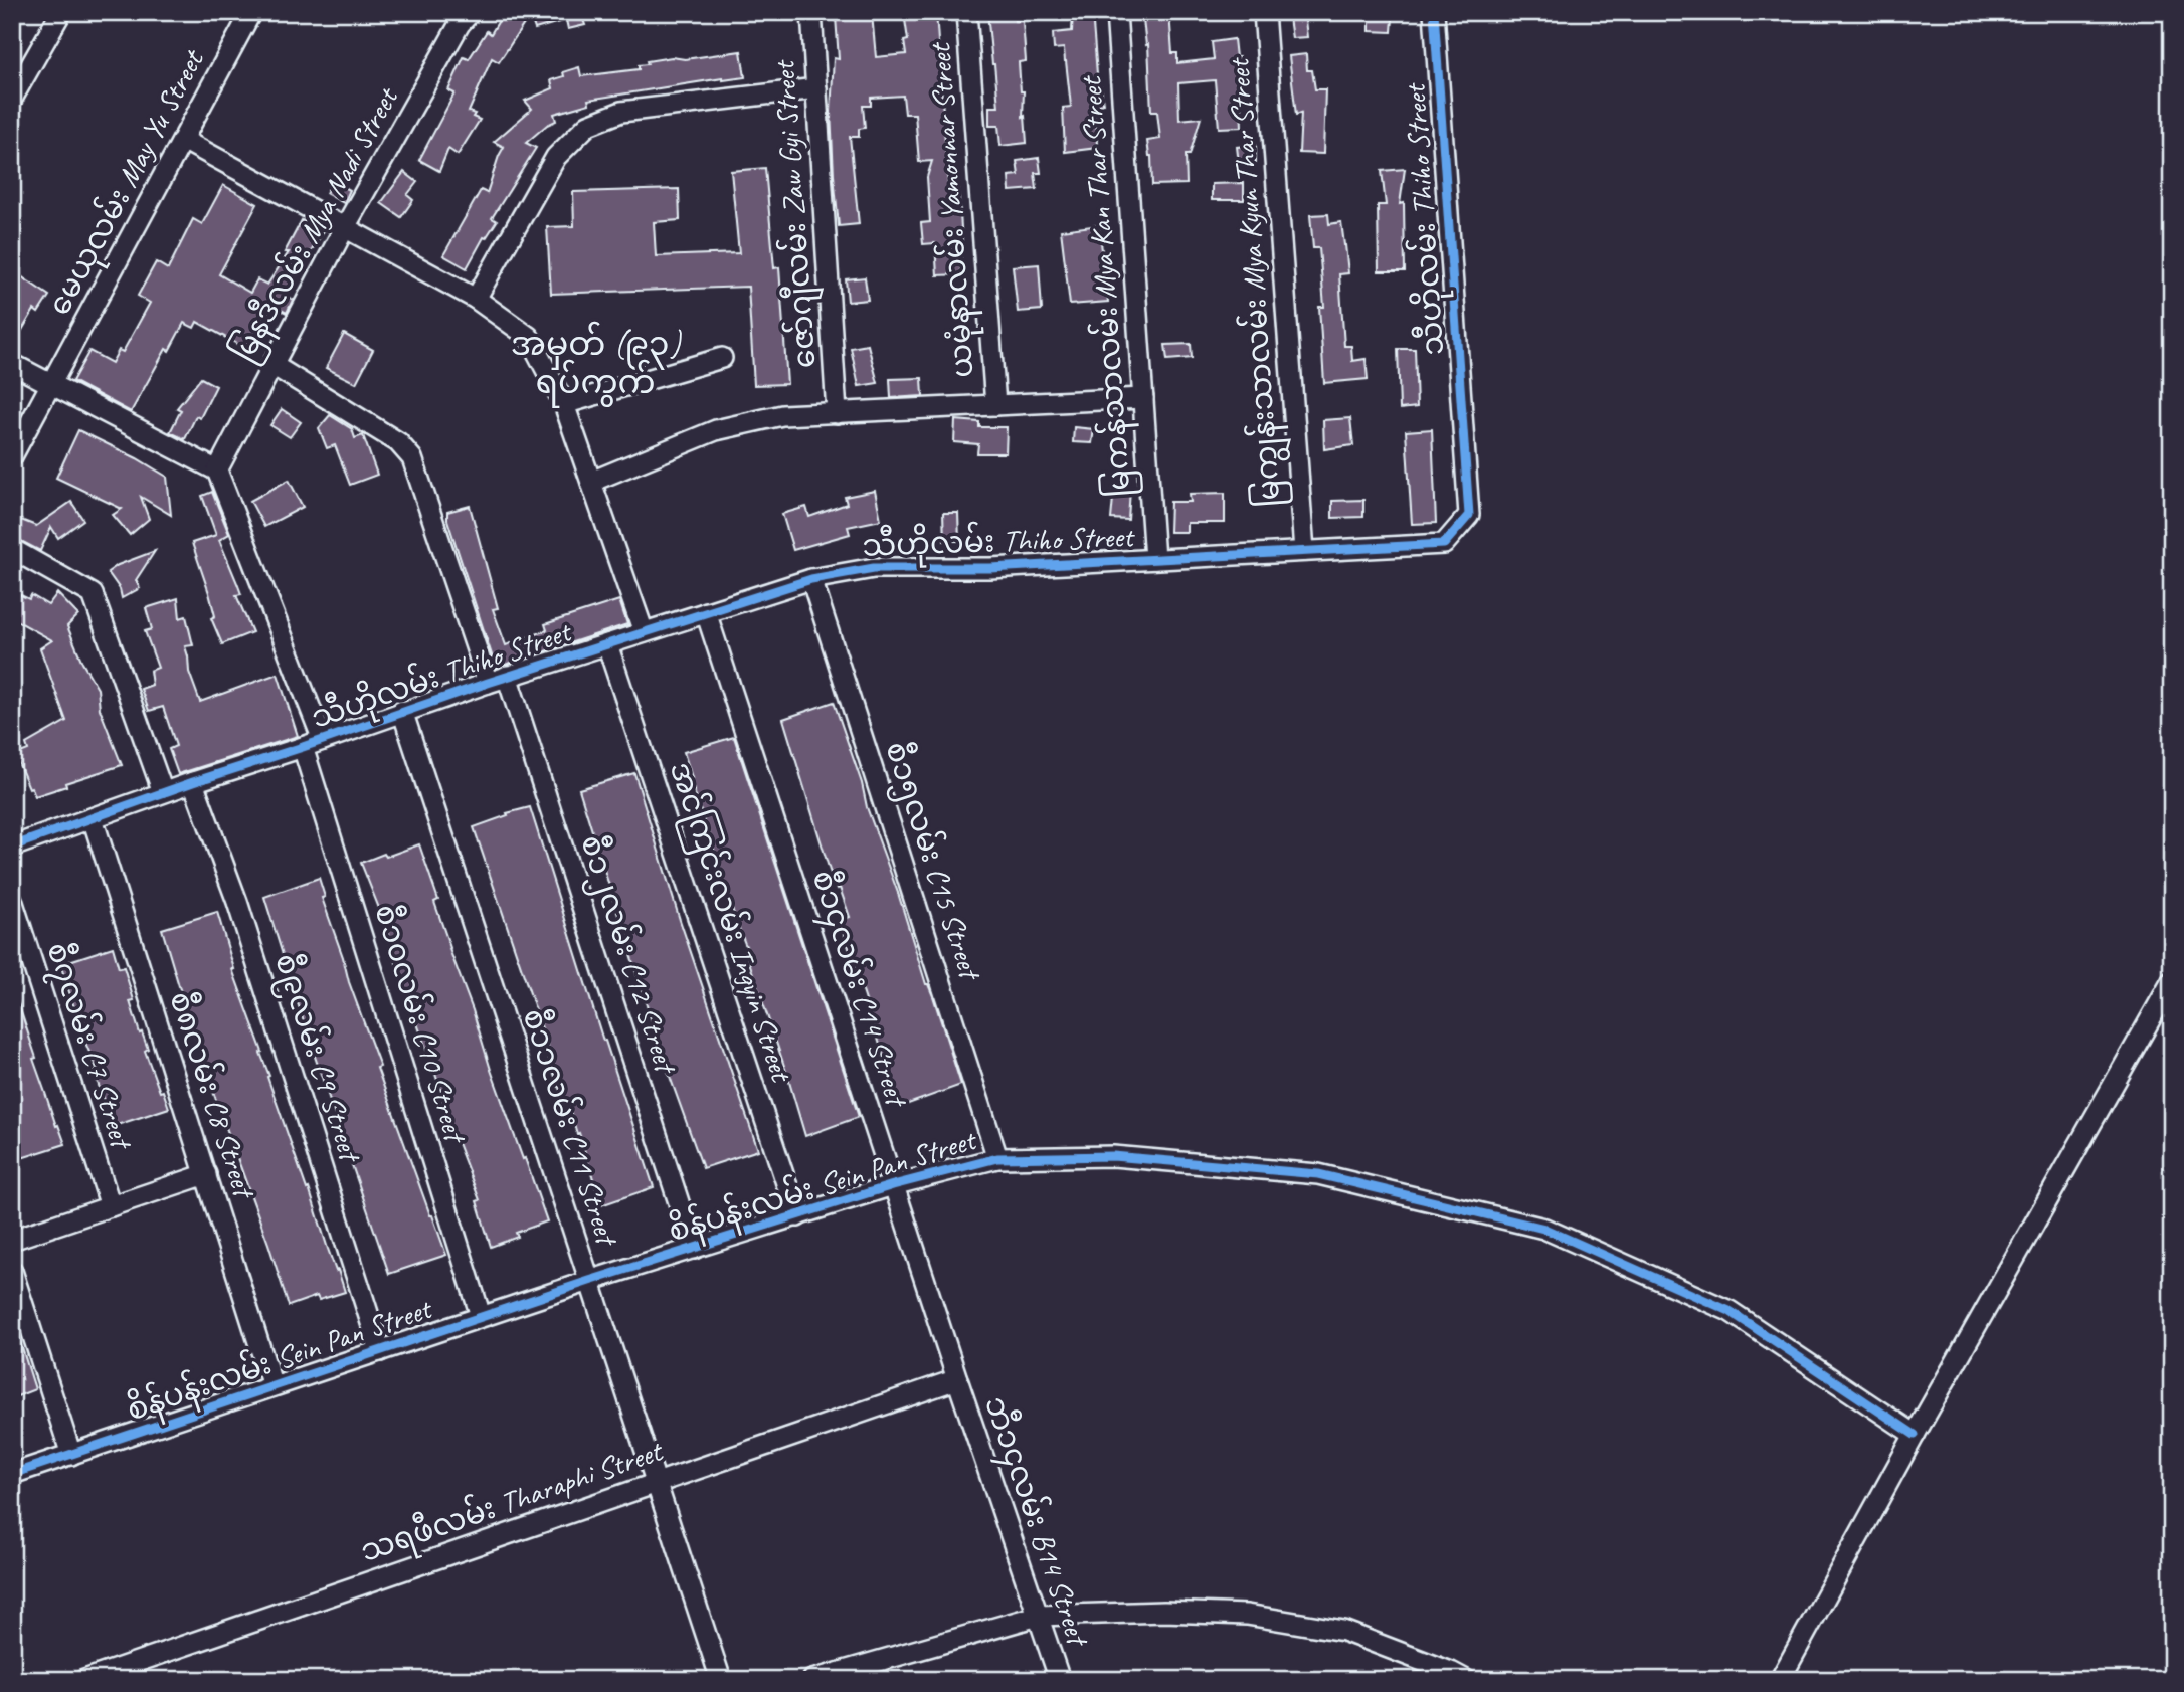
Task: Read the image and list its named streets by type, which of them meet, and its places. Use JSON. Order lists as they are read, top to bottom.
{
  "streets": {
    "street": [
      "မေယုလမ်း May Yu Street",
      "ယမုံနာလမ်း Yamonnar Street",
      "ဇော်ဂျီလမ်း Zaw Gyi Street",
      "သီဟိုလမ်း Thiho Street",
      "မြနဒီလမ်း Mya Nadi Street",
      "မြကျွန်းသာလမ်း Mya Kyun Thar Street",
      "မြကန်သာလမ်း Mya Kan Thar Street",
      "စီ၁၅လမ်း C15 Street",
      "အင်ကြင်းလမ်း Ingyin Street",
      "စီ၁၂လမ်း C12 Street",
      "စီ၁၄လမ်း C14 Street",
      "စီ၁၀လမ်း C10 Street",
      "စီ၇လမ်း C7 Street",
      "စီ၉လမ်း C9 Street",
      "စီ၈လမ်း C8 Street",
      "စီ၁၁လမ်း C11 Street",
      "စိန်ပန်းလမ်း Sein Pan Street",
      "သရဖီလမ်း Tharaphi Street",
      "ဘီ၁၄လမ်း B14 Street"
    ]
  },
  "crossings": [
    ["သီဟိုလမ်း Thiho Street", "မြကျွန်းသာလမ်း Mya Kyun Thar Street"],
    ["သီဟိုလမ်း Thiho Street", "မြကန်သာလမ်း Mya Kan Thar Street"],
    ["သီဟိုလမ်း Thiho Street", "စီ၁၅လမ်း C15 Street"],
    ["သီဟိုလမ်း Thiho Street", "အင်ကြင်းလမ်း Ingyin Street"],
    ["သီဟိုလမ်း Thiho Street", "စီ၁၂လမ်း C12 Street"],
    ["သီဟိုလမ်း Thiho Street", "စီ၁၄လမ်း C14 Street"],
    ["သီဟိုလမ်း Thiho Street", "စီ၁၀လမ်း C10 Street"],
    ["သီဟိုလမ်း Thiho Street", "စီ၉လမ်း C9 Street"],
    ["သီဟိုလမ်း Thiho Street", "စီ၈လမ်း C8 Street"],
    ["သီဟိုလမ်း Thiho Street", "စီ၁၁လမ်း C11 Street"],
    ["စီ၁၅လမ်း C15 Street", "စိန်ပန်းလမ်း Sein Pan Street"],
    ["အင်ကြင်းလမ်း Ingyin Street", "စိန်ပန်းလမ်း Sein Pan Street"],
    ["စီ၁၂လမ်း C12 Street", "စိန်ပန်းလမ်း Sein Pan Street"],
    ["စီ၁၄လမ်း C14 Street", "စိန်ပန်းလမ်း Sein Pan Street"],
    ["စီ၁၄လမ်း C14 Street", "သရဖီလမ်း Tharaphi Street"],
    ["စီ၁၄လမ်း C14 Street", "ဘီ၁၄လမ်း B14 Street"],
    ["စီ၁၀လမ်း C10 Street", "စိန်ပန်းလမ်း Sein Pan Street"],
    ["စီ၉လမ်း C9 Street", "စိန်ပန်းလမ်း Sein Pan Street"],
    ["စီ၈လမ်း C8 Street", "စိန်ပန်းလမ်း Sein Pan Street"],
    ["စီ၁၁လမ်း C11 Street", "စိန်ပန်းလမ်း Sein Pan Street"],
    ["စီ၁၁လမ်း C11 Street", "သရဖီလမ်း Tharaphi Street"],
    ["သရဖီလမ်း Tharaphi Street", "ဘီ၁၄လမ်း B14 Street"]
  ],
  "districts": ["အမှတ် (၉၃) ရပ်ကွက်"]
}
